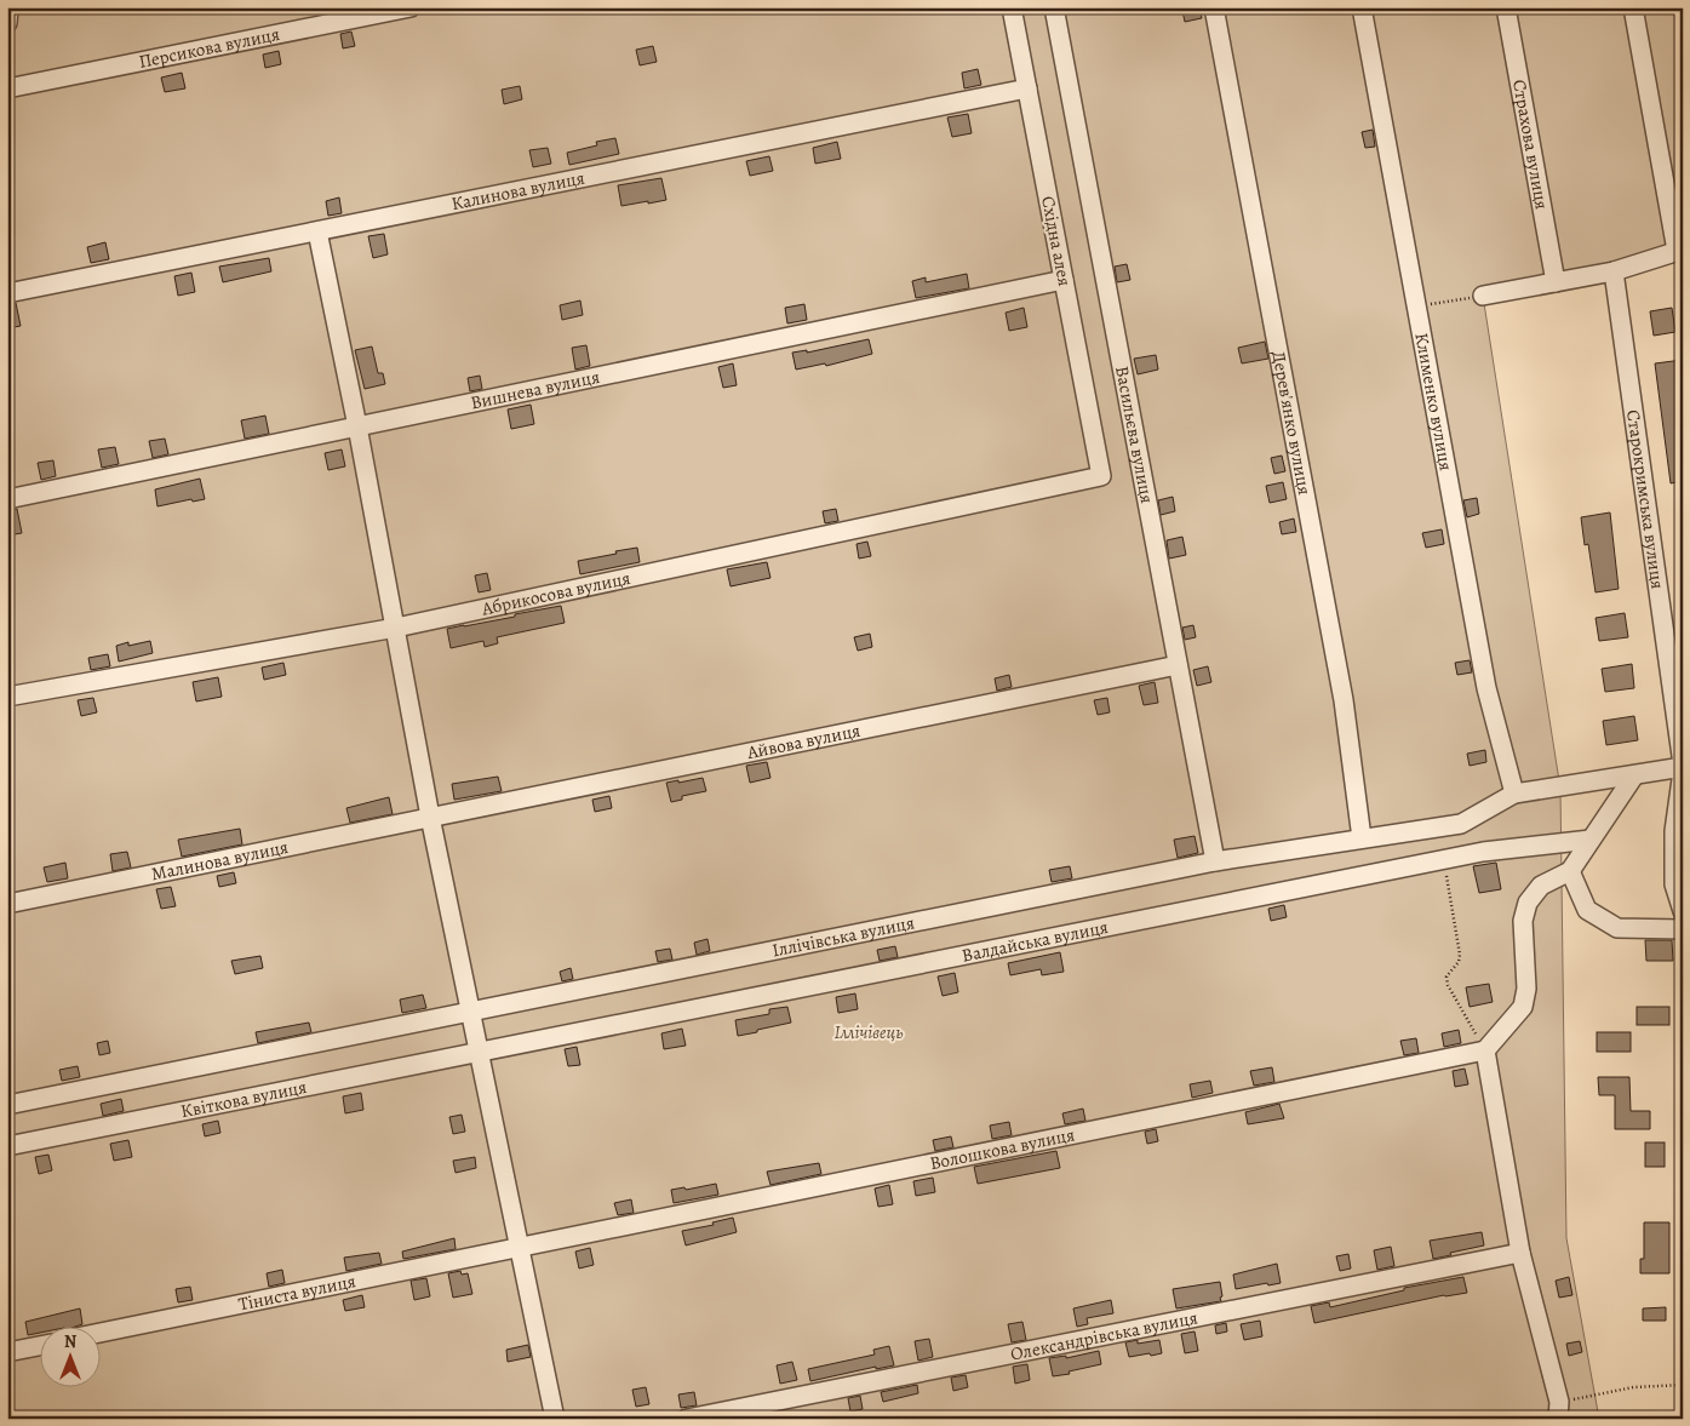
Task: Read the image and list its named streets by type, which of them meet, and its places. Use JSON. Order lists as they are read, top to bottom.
{
  "streets": {
    "street": [
      "Персикова вулиця",
      "Страхова вулиця",
      "Калинова вулиця",
      "Східна алея",
      "Вишнева вулиця",
      "Клименко вулиця",
      "Дерев'янко вулиця",
      "Васильєва вулиця",
      "Старокримська вулиця",
      "Абрикосова вулиця",
      "Айвова вулиця",
      "Малинова вулиця",
      "Іллічівська вулиця",
      "Валдайська вулиця",
      "Квіткова вулиця",
      "Волошкова вулиця",
      "Тіниста вулиця",
      "Олександрівська вулиця"
    ]
  },
  "crossings": [
    ["Калинова вулиця", "Східна алея"],
    ["Східна алея", "Вишнева вулиця"],
    ["Східна алея", "Абрикосова вулиця"],
    ["Клименко вулиця", "Іллічівська вулиця"],
    ["Дерев'янко вулиця", "Іллічівська вулиця"],
    ["Васильєва вулиця", "Айвова вулиця"],
    ["Васильєва вулиця", "Іллічівська вулиця"],
    ["Айвова вулиця", "Малинова вулиця"],
    ["Валдайська вулиця", "Квіткова вулиця"],
    ["Волошкова вулиця", "Тіниста вулиця"]
  ],
  "parks": ["Іллічівець"],
  "north": "top"
}
